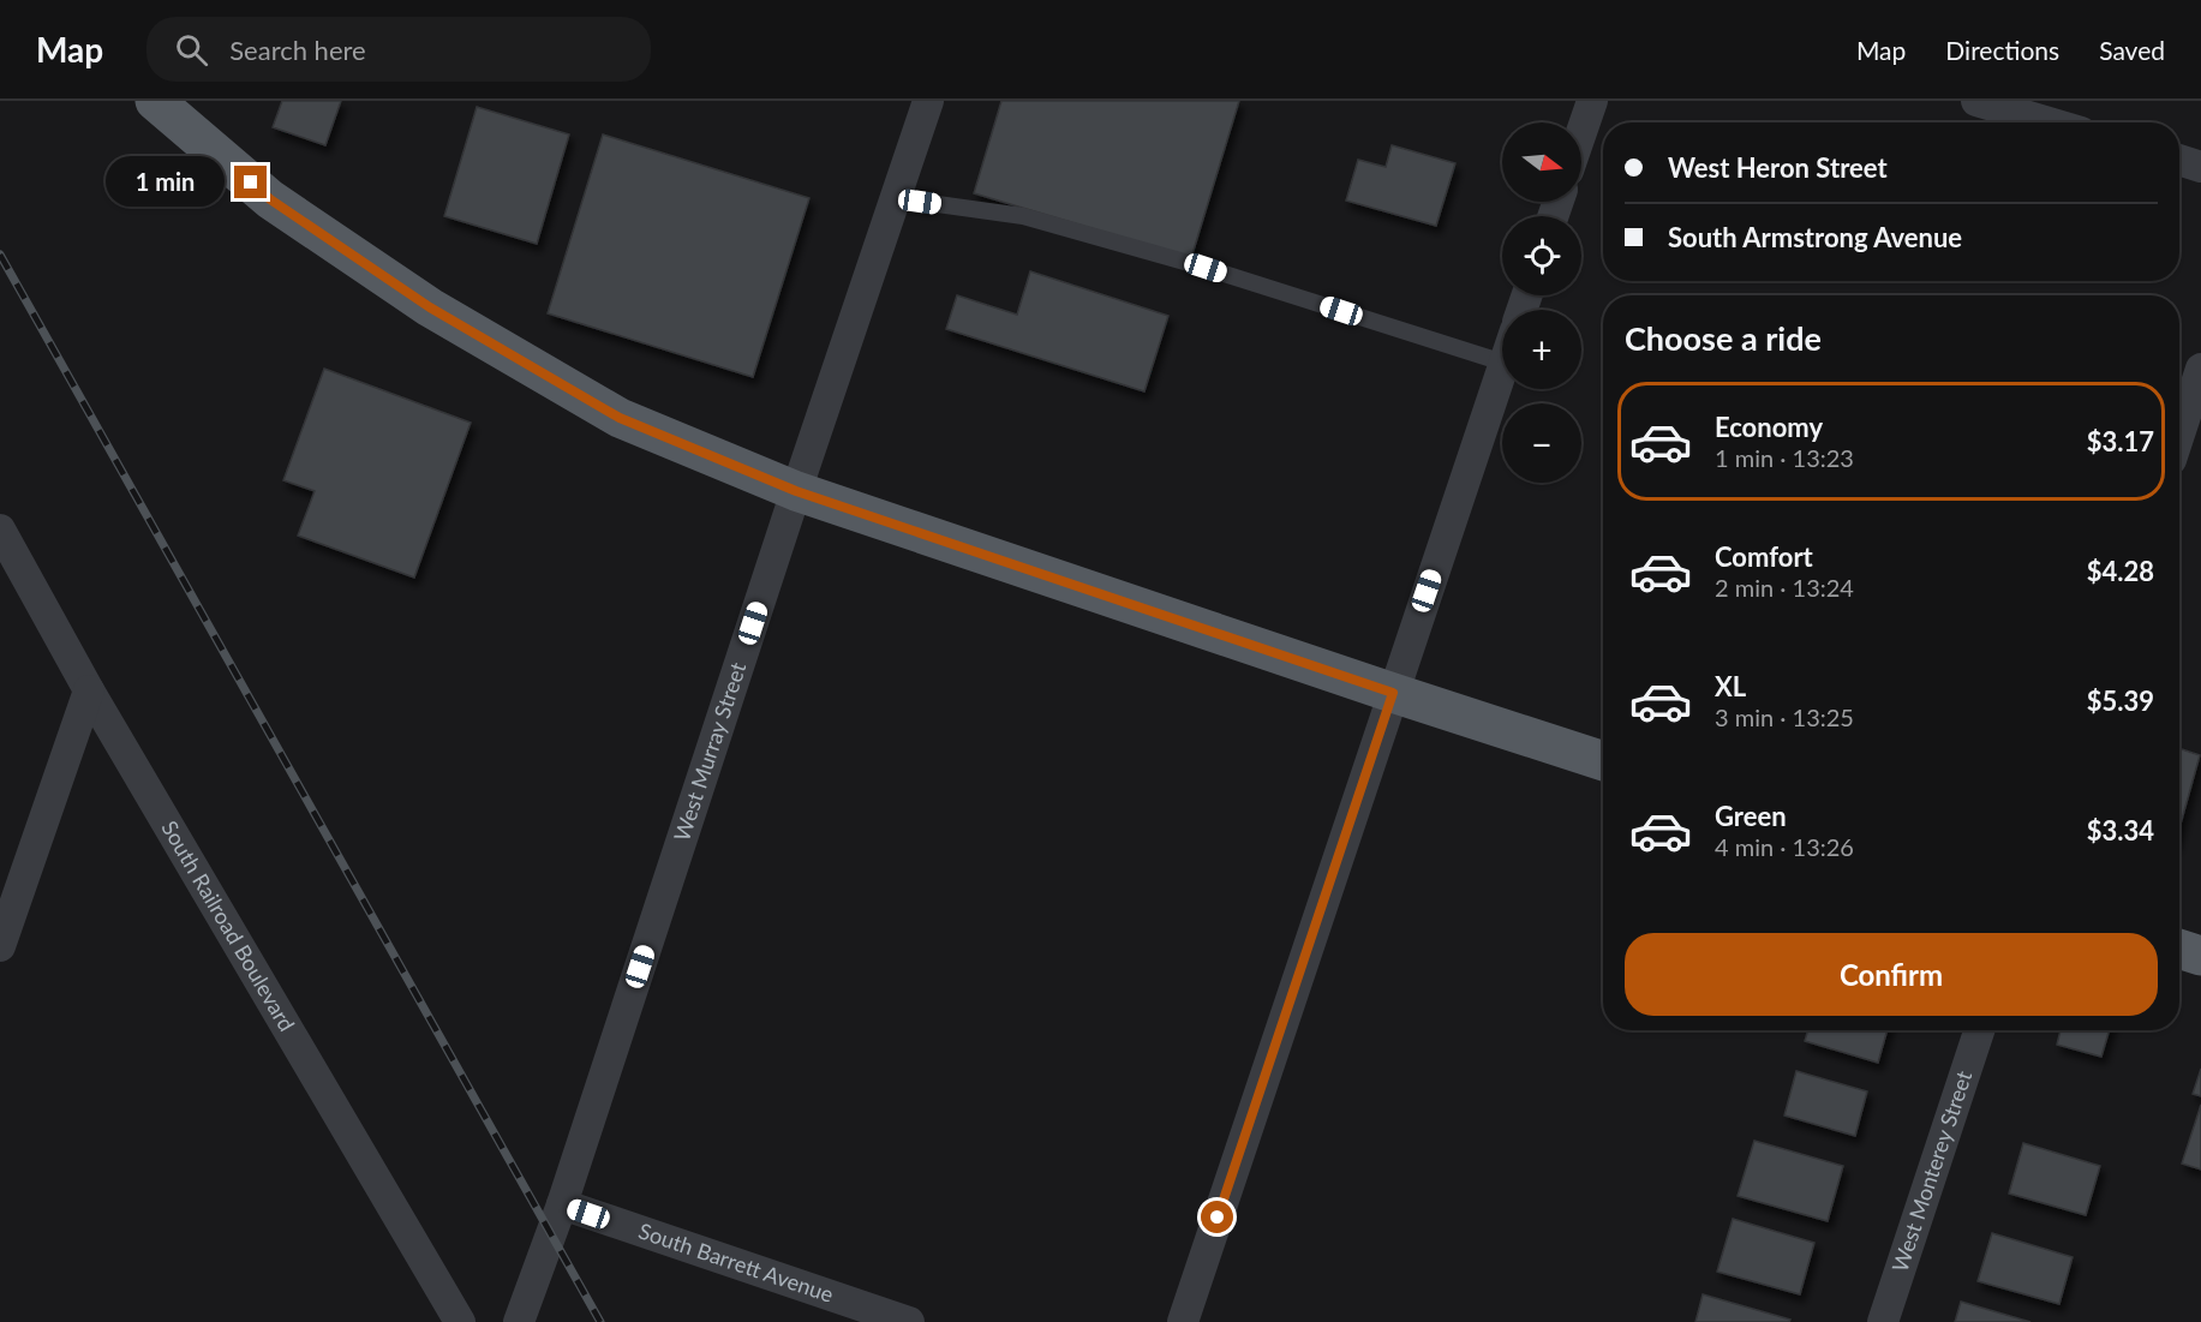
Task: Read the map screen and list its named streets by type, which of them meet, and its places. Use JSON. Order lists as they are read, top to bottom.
{
  "streets": {
    "street": [
      "West Murray Street",
      "South Railroad Boulevard",
      "West Monterey Street",
      "South Barrett Avenue"
    ]
  },
  "crossings": [
    ["West Murray Street", "South Barrett Avenue"]
  ],
  "north": "right",
  "page": {
    "header": "Map",
    "search": "Search here",
    "nav": ["Map", "Directions", "Saved"],
    "map_buttons": ["+", "−"],
    "banner": ["West Heron Street", "South Armstrong Avenue"],
    "bubble": "1 min",
    "heading": "Choose a ride",
    "list": [
      {
        "name": "Economy",
        "note": "1 min · 13:23",
        "value": "$3.17"
      },
      {
        "name": "Comfort",
        "note": "2 min · 13:24",
        "value": "$4.28"
      },
      {
        "name": "XL",
        "note": "3 min · 13:25",
        "value": "$5.39"
      },
      {
        "name": "Green",
        "note": "4 min · 13:26",
        "value": "$3.34"
      }
    ],
    "buttons": "Confirm"
  }
}
